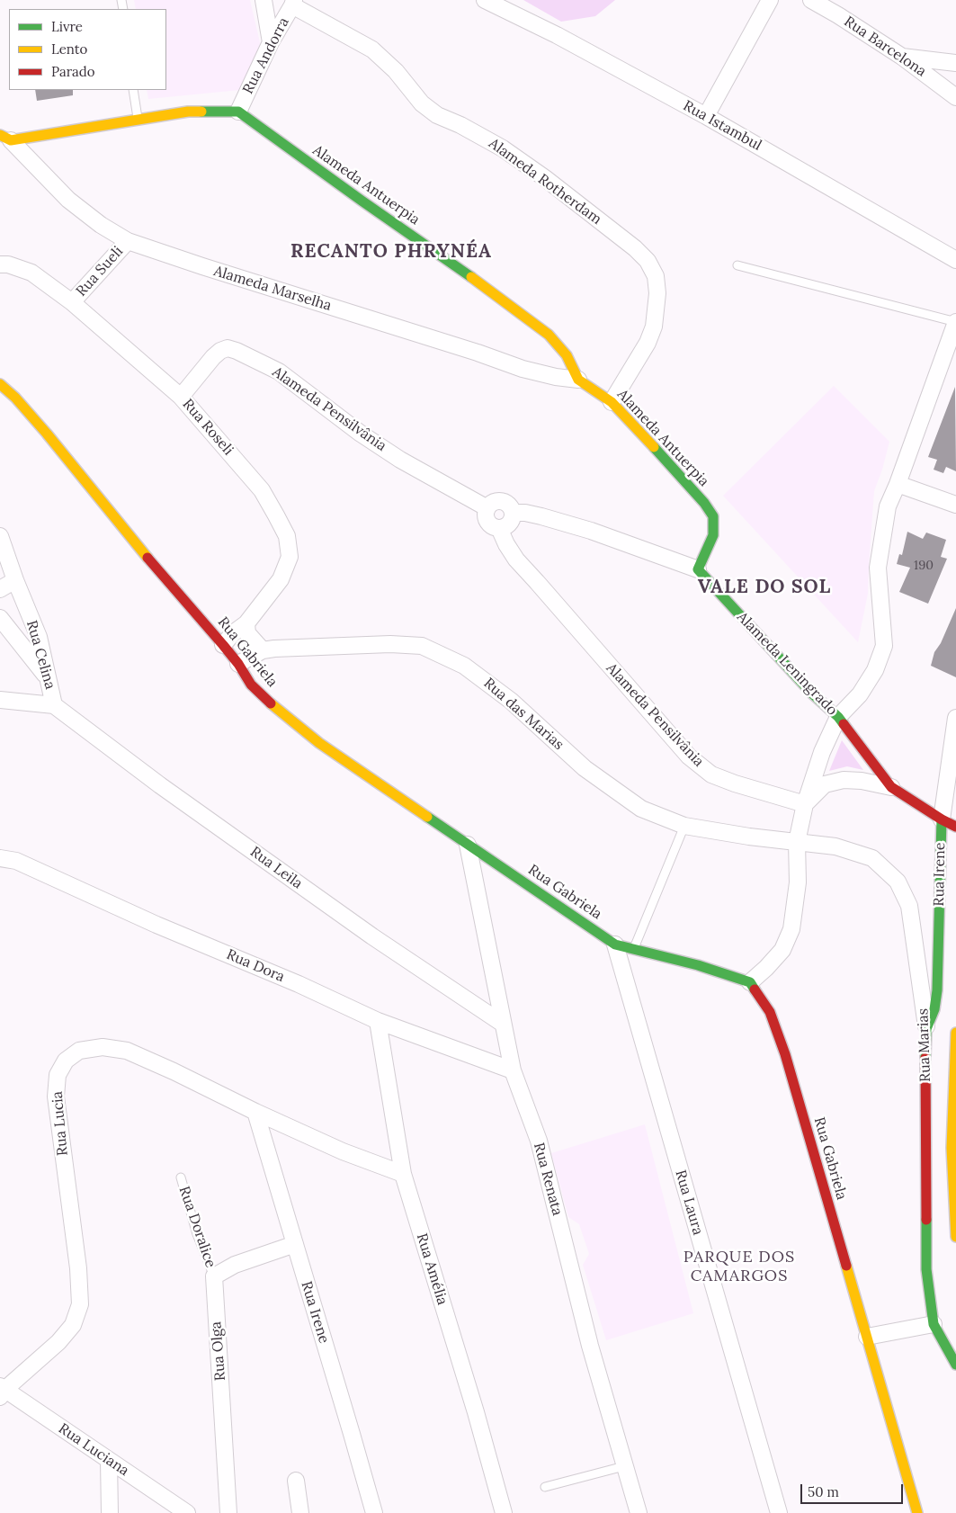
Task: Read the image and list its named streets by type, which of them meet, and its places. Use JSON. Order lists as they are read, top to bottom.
{
  "streets": {
    "street": [
      "Rua Barcelona",
      "Rua Andorra",
      "Rua Istambul",
      "Alameda Rotherdam",
      "Alameda Antuerpia",
      "Rua Sueli",
      "Alameda Marselha",
      "Alameda Pensilvânia",
      "Rua Roseli",
      "Rua Gabriela",
      "Rua Celina",
      "Alameda Leningrado",
      "Rua das Marias",
      "Rua Leila",
      "Rua Irene",
      "Rua Dora",
      "Rua Marias",
      "Rua Lucia",
      "Rua Renata",
      "Rua Laura",
      "Rua Amélia",
      "Rua Olga",
      "Rua Luciana"
    ],
    "lane": ["Rua Doralice"]
  },
  "crossings": [
    ["Rua Andorra", "Alameda Rotherdam"],
    ["Rua Andorra", "Alameda Antuerpia"],
    ["Alameda Rotherdam", "Alameda Antuerpia"],
    ["Alameda Antuerpia", "Alameda Marselha"],
    ["Alameda Antuerpia", "Alameda Leningrado"],
    ["Rua Sueli", "Alameda Marselha"],
    ["Rua Sueli", "Rua Roseli"],
    ["Alameda Pensilvânia", "Rua Roseli"],
    ["Alameda Pensilvânia", "Alameda Leningrado"],
    ["Rua Roseli", "Rua Gabriela"],
    ["Rua Gabriela", "Rua das Marias"],
    ["Rua Gabriela", "Rua Renata"],
    ["Rua Gabriela", "Rua Laura"],
    ["Rua Celina", "Rua Leila"],
    ["Rua das Marias", "Rua Marias"],
    ["Rua Leila", "Rua Renata"],
    ["Rua Irene", "Rua Marias"],
    ["Rua Irene", "Rua Lucia"],
    ["Rua Dora", "Rua Renata"],
    ["Rua Dora", "Rua Amélia"],
    ["Rua Lucia", "Rua Amélia"],
    ["Rua Lucia", "Rua Luciana"],
    ["Rua Doralice", "Rua Olga"]
  ],
  "districts": ["RECANTO PHRYNÉA", "VALE DO SOL", "PARQUE DOS CAMARGOS"],
  "house_numbers": ["190"],
  "legend": ["Livre", "Lento", "Parado"],
  "scale_bar": "50 m"
}
